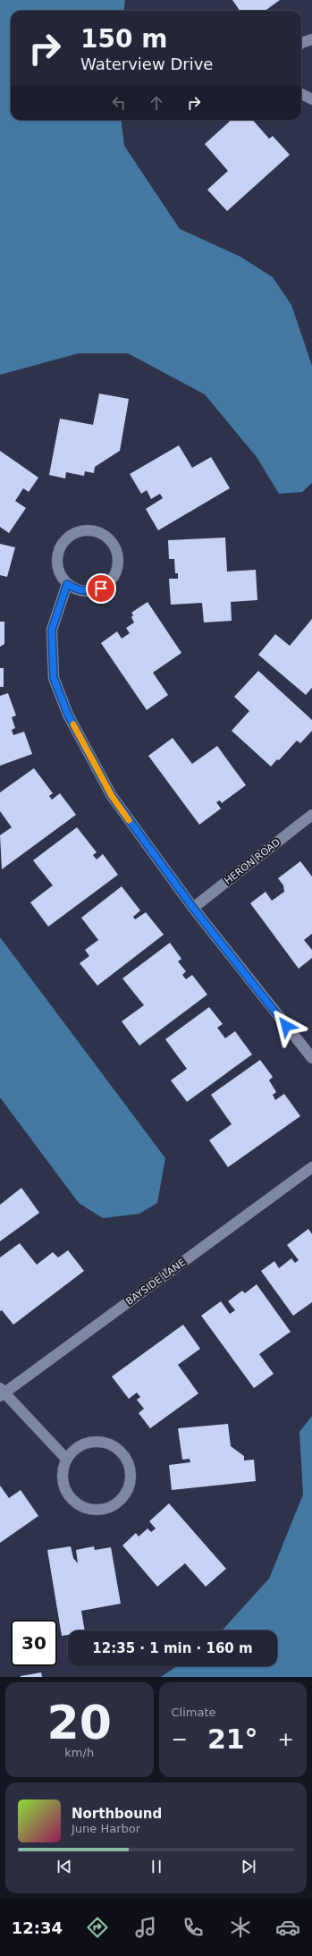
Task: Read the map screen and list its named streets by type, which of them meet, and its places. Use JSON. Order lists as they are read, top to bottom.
{
  "streets": {
    "street": ["HERON ROAD", "BAYSIDE LANE"]
  },
  "page": {
    "turn": ["150 m", "Waterview Drive"],
    "limit": "30",
    "trip": "12:35 · 1 min · 160 m",
    "tile": [
      ["20", "km/h"],
      "Climate"
    ],
    "heat": ["−", "21°", "+"],
    "song": ["Northbound", "June Harbor"],
    "tabs": "12:34"
  }
}
